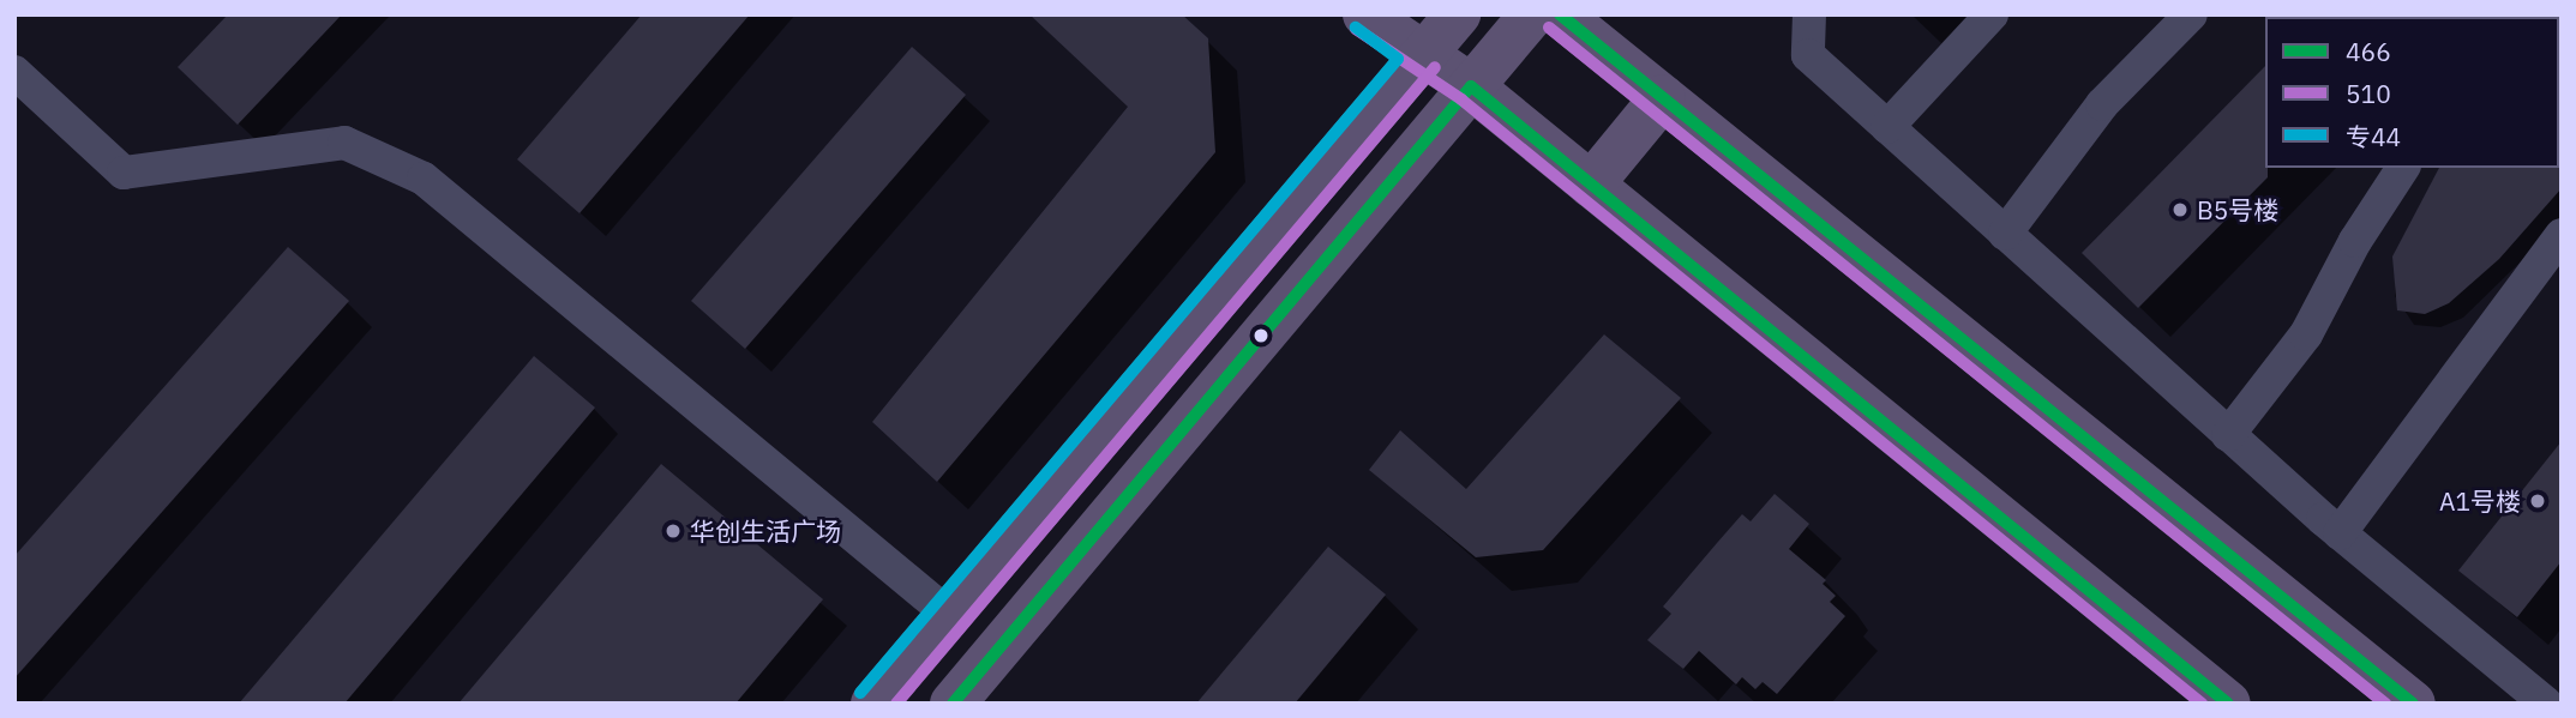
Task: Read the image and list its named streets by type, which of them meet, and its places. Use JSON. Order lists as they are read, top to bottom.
{
  "places": ["B5号楼", "A1号楼", "华创生活广场"],
  "lines": ["transit line 466", "transit line 510", "transit line 专44"],
  "legend": ["466", "510", "专44"]
}
